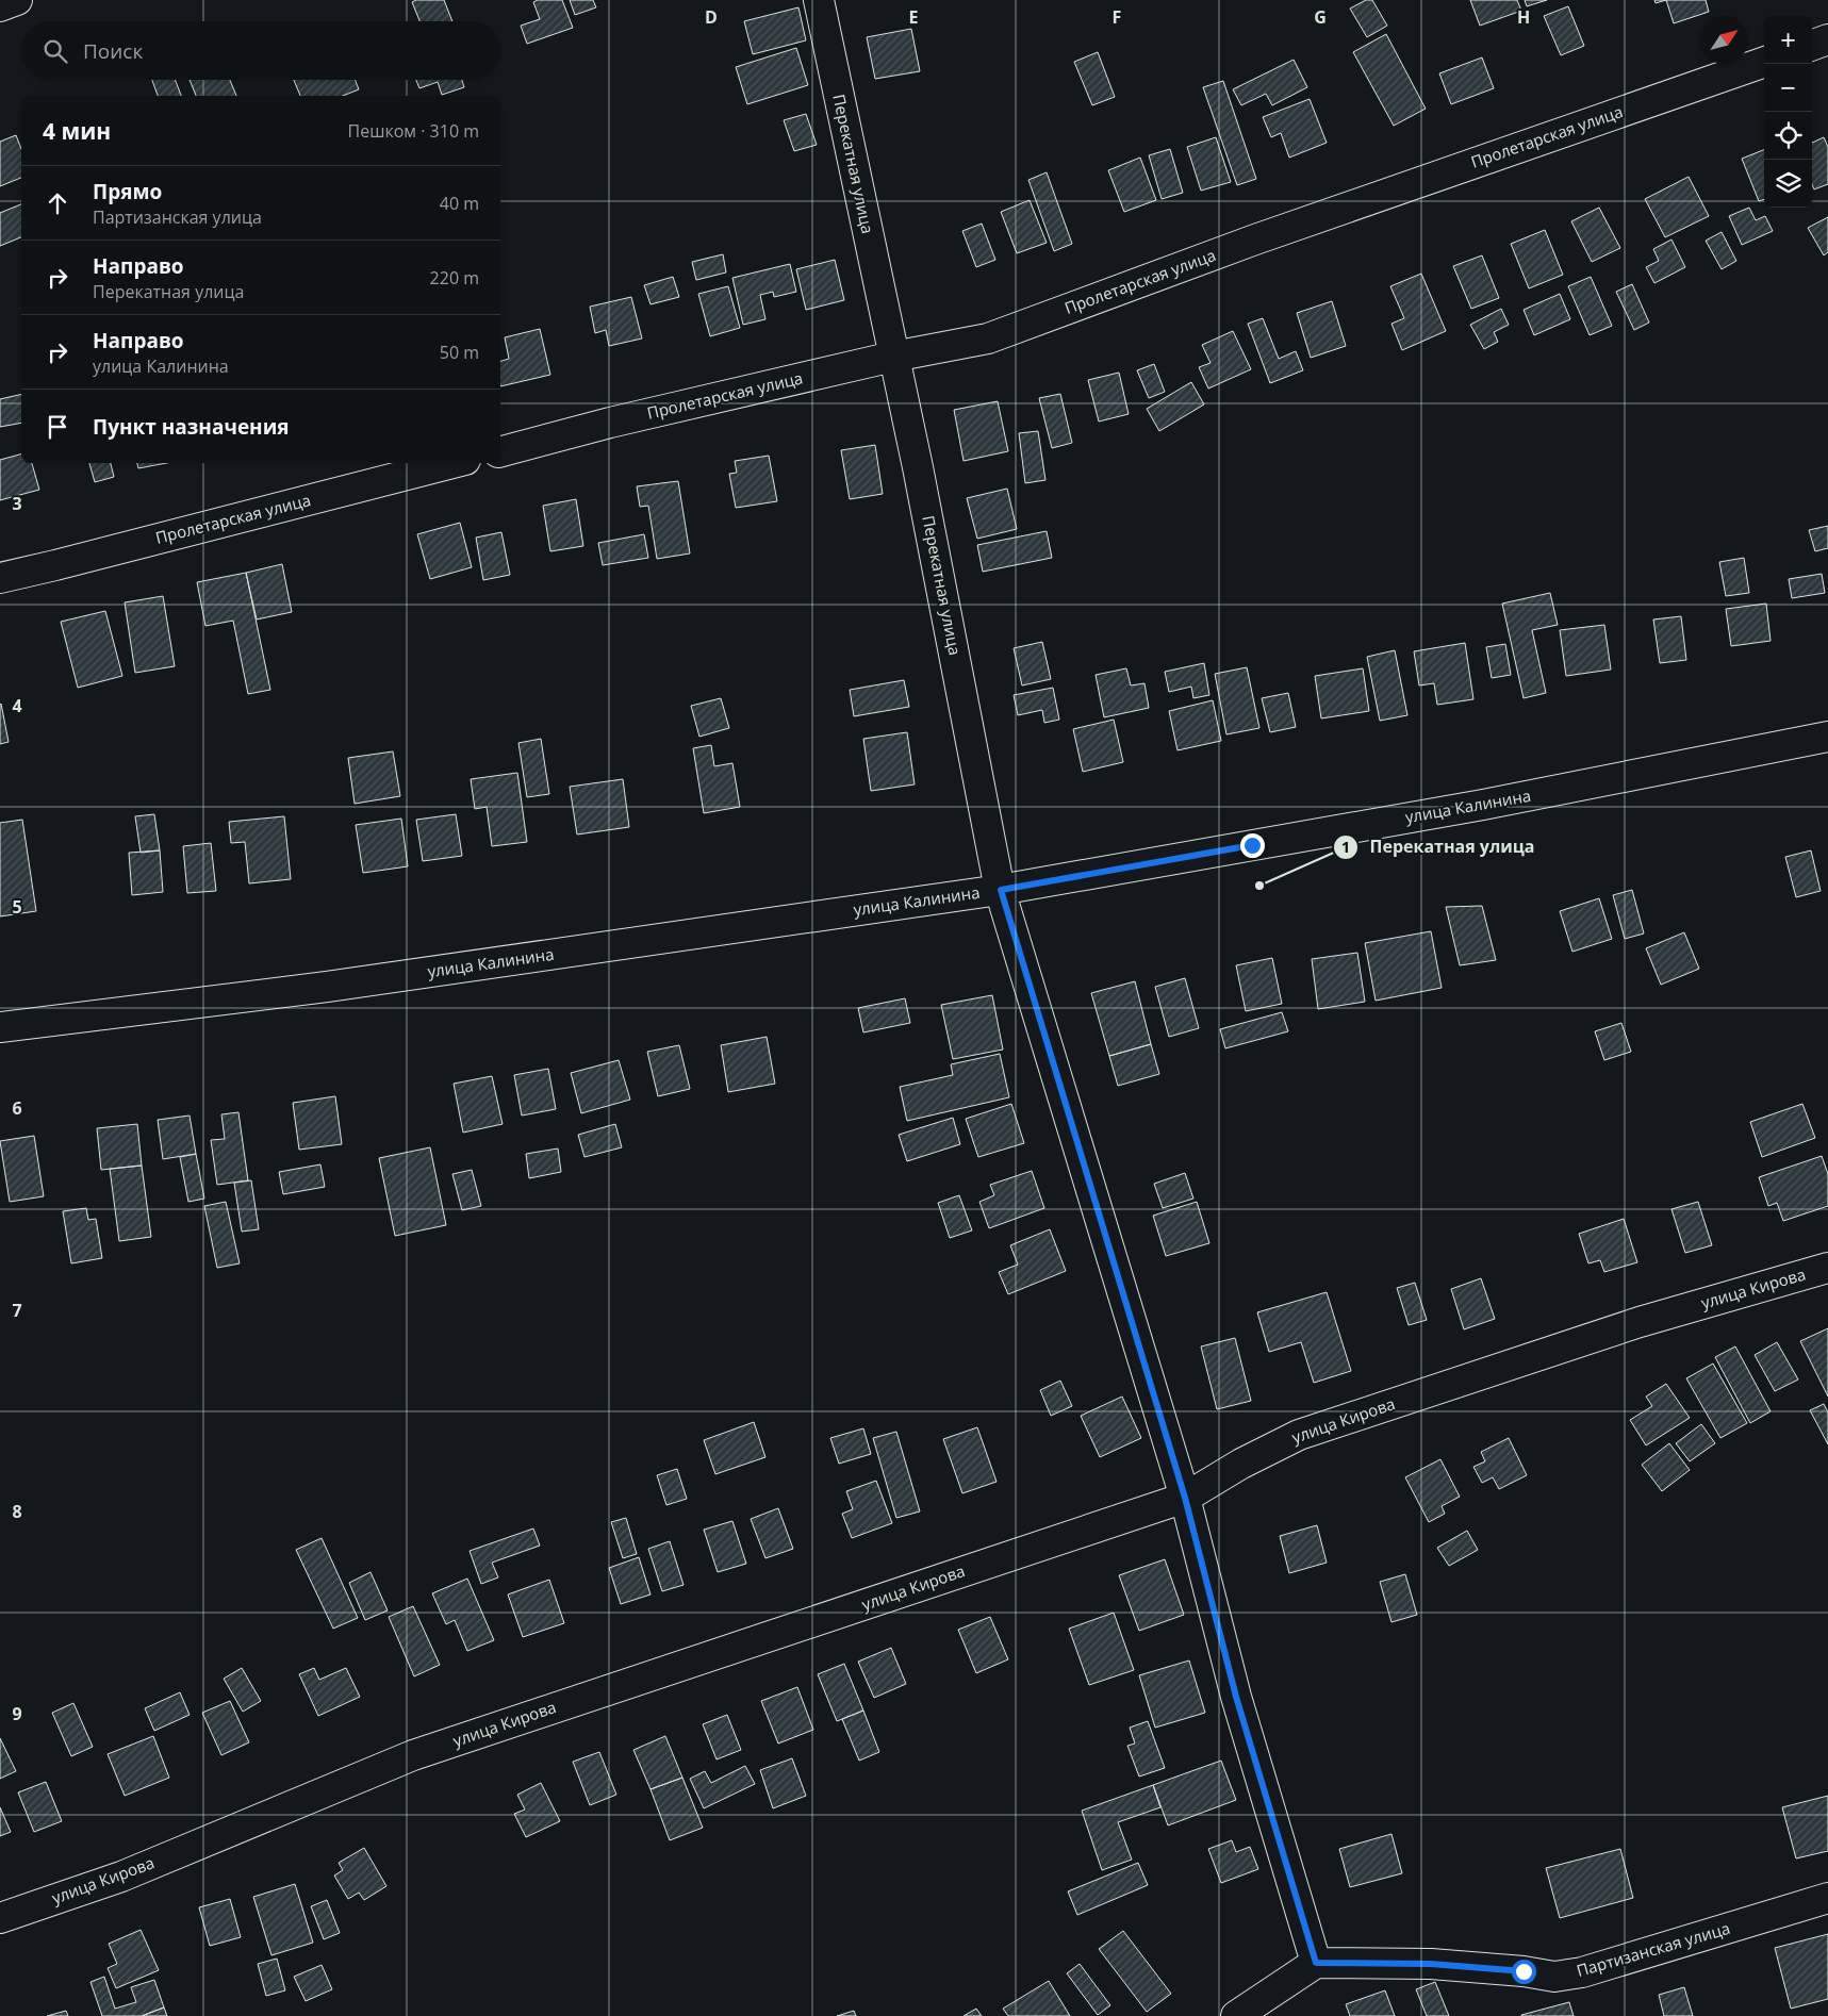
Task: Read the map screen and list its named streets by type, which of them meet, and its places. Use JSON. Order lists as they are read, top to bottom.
{
  "streets": {
    "street": [
      "Пролетарская улица",
      "Перекатная улица",
      "улица Калинина",
      "улица Кирова",
      "Партизанская улица"
    ]
  },
  "crossings": [
    ["Пролетарская улица", "Перекатная улица"],
    ["Перекатная улица", "улица Калинина"],
    ["Перекатная улица", "улица Кирова"],
    ["Перекатная улица", "Партизанская улица"]
  ],
  "places": ["Перекатная улица"],
  "north": "top right",
  "page": {
    "map_buttons": ["+", "−"],
    "search": "Поиск",
    "heading": ["4 мин", "Пешком · 310 m"],
    "list": [
      ["Прямо", "Партизанская улица", "40 m"],
      ["Направо", "Перекатная улица", "220 m"],
      ["Направо", "улица Калинина", "50 m"],
      "Пункт назначения"
    ]
  },
  "grid": {
    "columns": [
      "D",
      "E",
      "F",
      "G",
      "H"
    ],
    "rows": [
      "3",
      "4",
      "5",
      "6",
      "7",
      "8",
      "9"
    ]
  }
}
